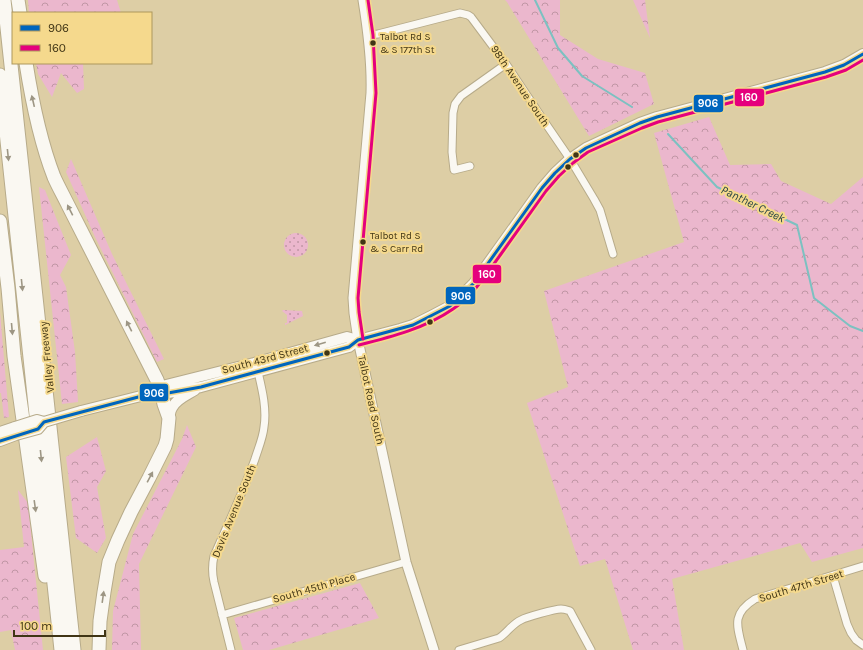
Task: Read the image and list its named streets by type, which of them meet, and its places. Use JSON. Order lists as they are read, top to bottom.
{
  "streets": {
    "highway": ["Valley Freeway"],
    "main road": ["South 43rd Street"],
    "street": [
      "98th Avenue South",
      "Talbot Road South",
      "Davis Avenue South",
      "South 47th Street",
      "South 45th Place"
    ]
  },
  "crossings": [
    ["98th Avenue South", "Talbot Road South"],
    ["South 43rd Street", "Talbot Road South"],
    ["South 43rd Street", "Davis Avenue South"],
    ["Talbot Road South", "South 45th Place"],
    ["Davis Avenue South", "South 45th Place"]
  ],
  "water": ["Panther Creek"],
  "places": ["Talbot Rd S & S 177th St", "Talbot Rd S & S Carr Rd"],
  "lines": ["transit line 160", "transit line 906"],
  "legend": ["906", "160"],
  "scale_bar": "100 m"
}
